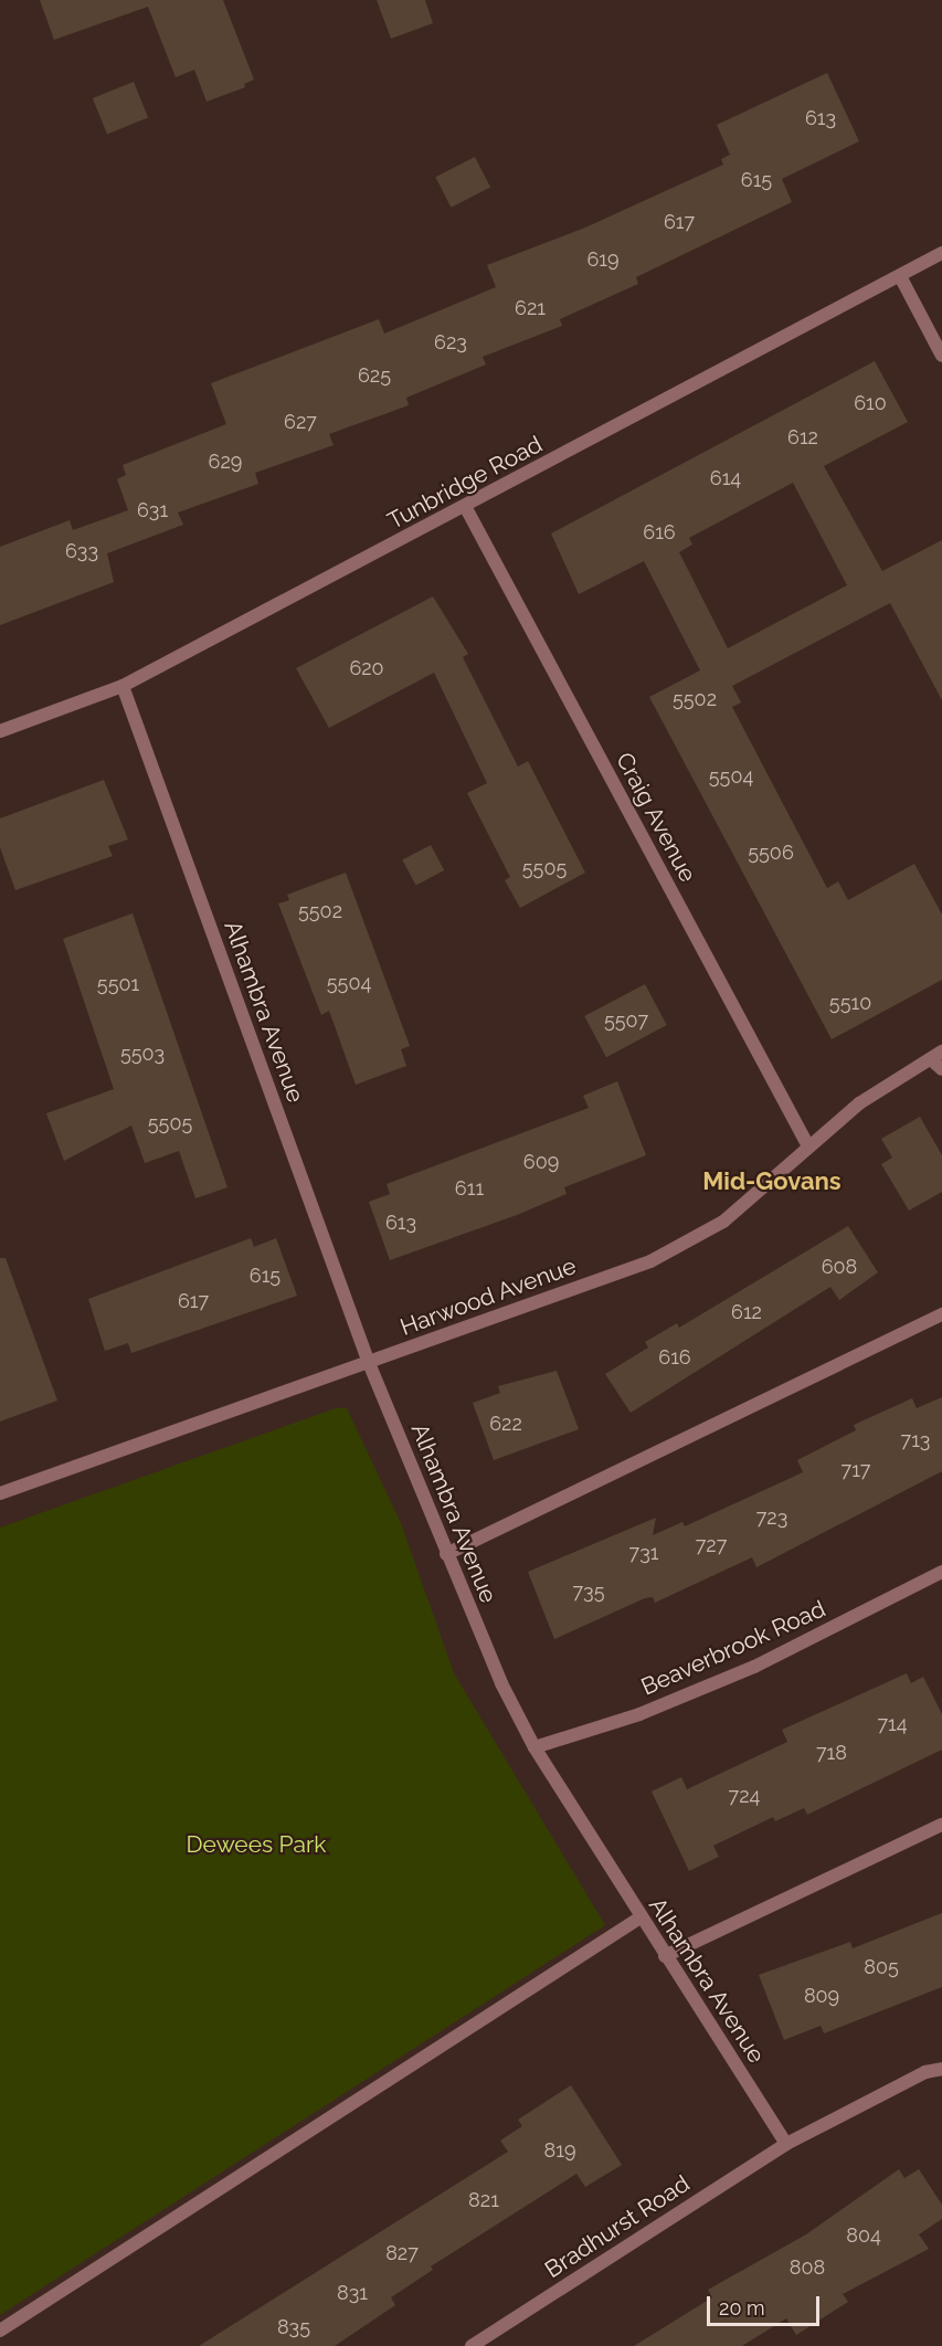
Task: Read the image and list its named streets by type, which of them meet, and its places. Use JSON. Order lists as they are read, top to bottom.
{
  "streets": {
    "street": [
      "Tunbridge Road",
      "Craig Avenue",
      "Alhambra Avenue",
      "Harwood Avenue",
      "Beaverbrook Road",
      "Bradhurst Road"
    ]
  },
  "crossings": [
    ["Tunbridge Road", "Craig Avenue"],
    ["Tunbridge Road", "Alhambra Avenue"],
    ["Craig Avenue", "Harwood Avenue"],
    ["Alhambra Avenue", "Harwood Avenue"],
    ["Alhambra Avenue", "Beaverbrook Road"],
    ["Alhambra Avenue", "Bradhurst Road"]
  ],
  "districts": ["Mid-Govans"],
  "parks": ["Dewees Park"],
  "house_numbers": [
    "613",
    "615",
    "617",
    "619",
    "621",
    "623",
    "625",
    "610",
    "627",
    "612",
    "629",
    "614",
    "631",
    "616",
    "633",
    "620",
    "5502",
    "5504",
    "5506",
    "5505",
    "5502",
    "5504",
    "5501",
    "5510",
    "5507",
    "5503",
    "5505",
    "609",
    "611",
    "613",
    "608",
    "615",
    "617",
    "612",
    "616",
    "622",
    "713",
    "717",
    "723",
    "727",
    "731",
    "735",
    "714",
    "718",
    "724",
    "805",
    "809",
    "819",
    "821",
    "804",
    "827",
    "808",
    "831",
    "835"
  ],
  "scale_bar": "20 m"
}
